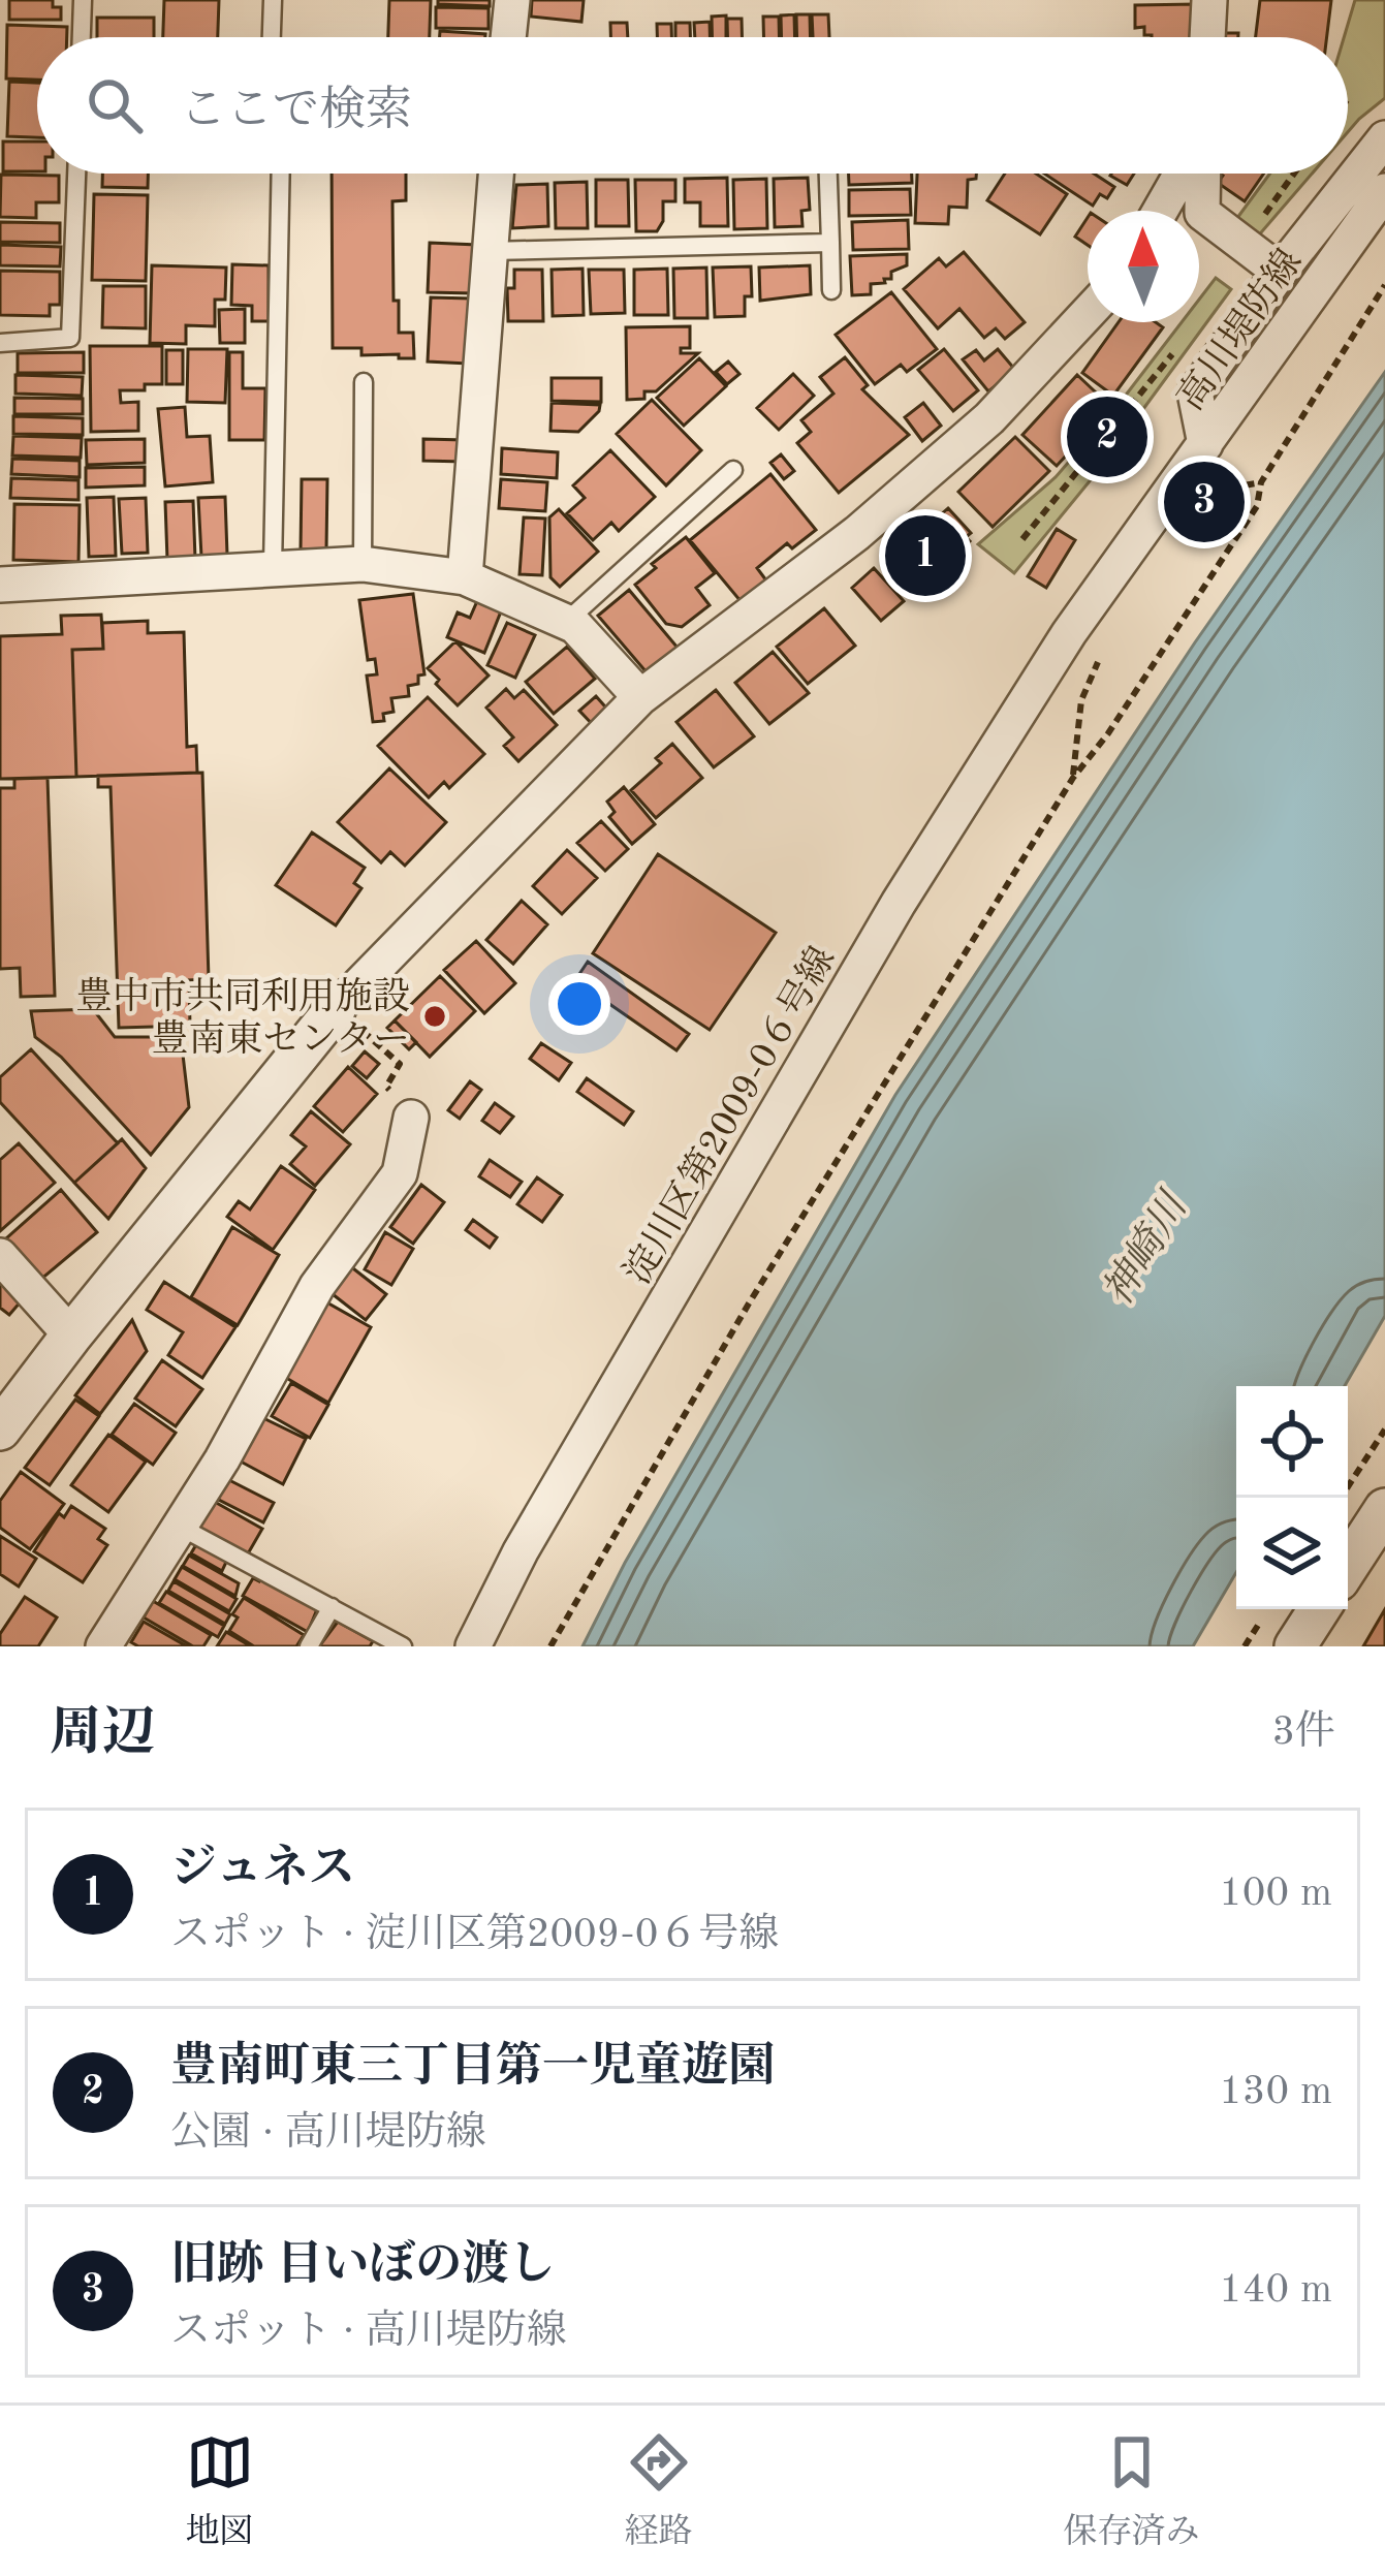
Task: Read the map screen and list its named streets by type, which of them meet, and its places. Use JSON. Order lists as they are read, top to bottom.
{
  "streets": {
    "street": ["高川堤防線", "淀川区第2009-0６号線"]
  },
  "crossings": [
    ["高川堤防線", "淀川区第2009-0６号線"]
  ],
  "water": ["神崎川"],
  "places": ["豊中市共同利用施設 豊南東センター"],
  "north": "top",
  "page": {
    "search": "ここで検索",
    "pins": ["2", "3", "1"],
    "heading": ["周辺", "3件"],
    "list": [
      {
        "mark": "1",
        "name": "ジュネス",
        "note": "スポット · 淀川区第2009-0６号線",
        "value": "100 m"
      },
      {
        "mark": "2",
        "name": "豊南町東三丁目第一児童遊園",
        "note": "公園 · 高川堤防線",
        "value": "130 m"
      },
      {
        "mark": "3",
        "name": "旧跡 目いぼの渡し",
        "note": "スポット · 高川堤防線",
        "value": "140 m"
      }
    ],
    "nav": ["地図", "経路", "保存済み"]
  }
}
